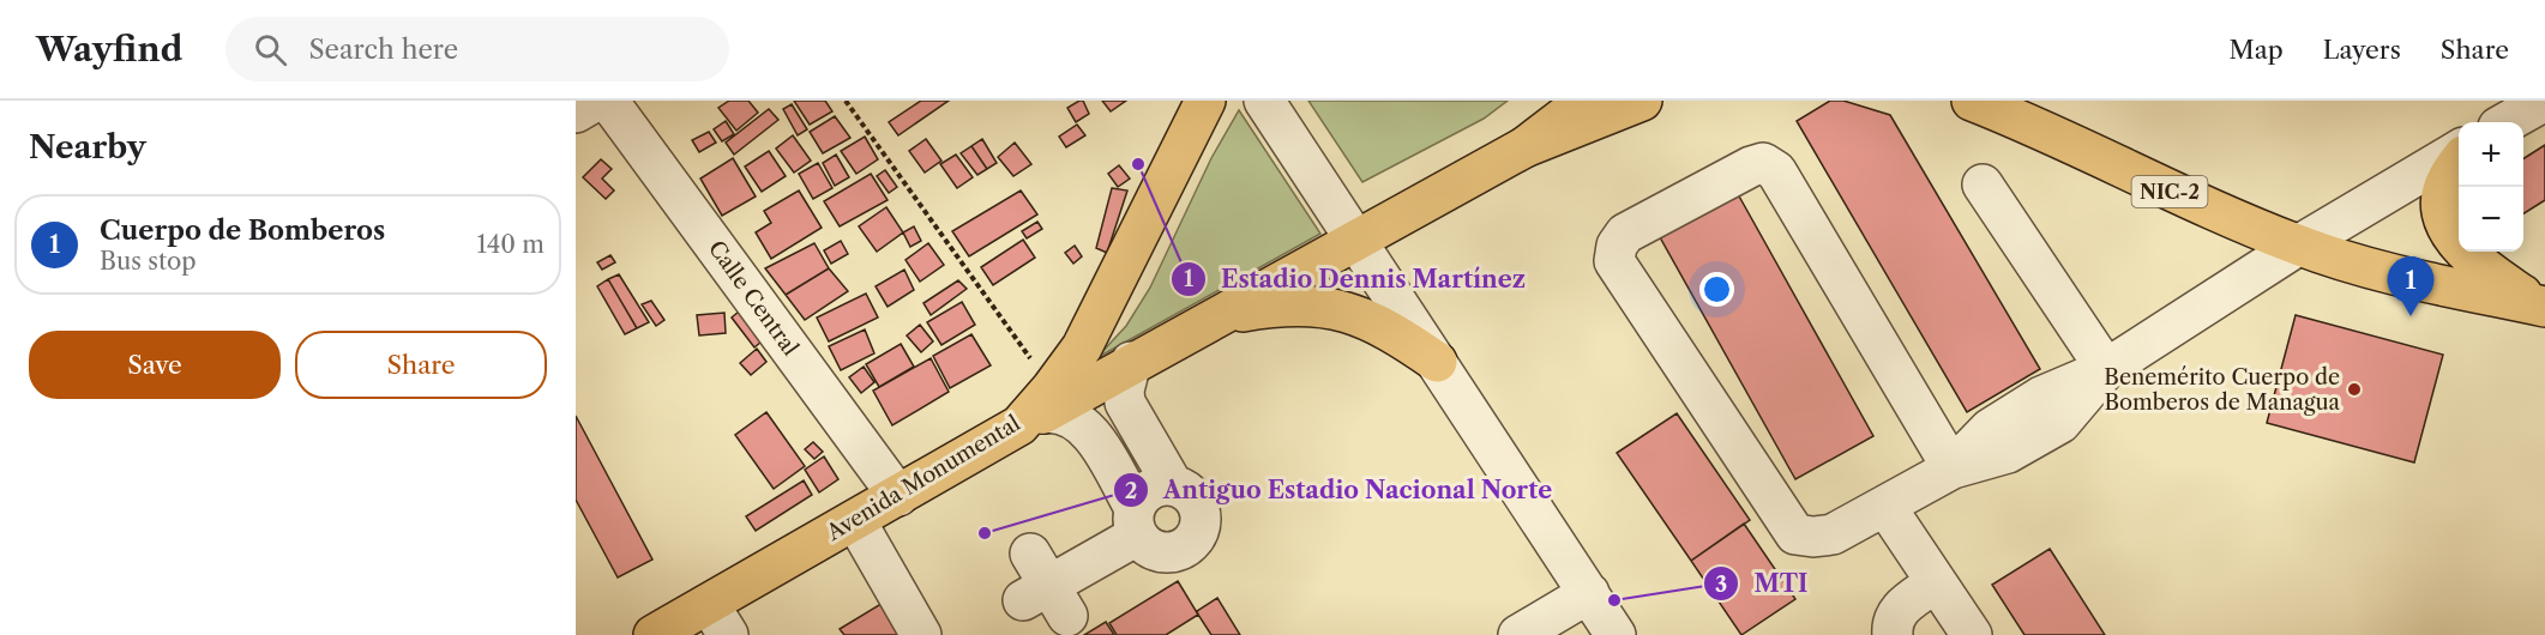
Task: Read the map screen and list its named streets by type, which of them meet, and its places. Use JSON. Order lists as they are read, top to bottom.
{
  "streets": {
    "main road": ["NIC-2", "Avenida Monumental"],
    "street": ["Calle Central"]
  },
  "crossings": [
    ["Calle Central", "Avenida Monumental"]
  ],
  "places": [
    "Estadio Dennis Martínez",
    "Benemérito Cuerpo de Bomberos de Managua",
    "Antiguo Estadio Nacional Norte",
    "MTI"
  ],
  "page": {
    "header": "Wayfind",
    "search": "Search here",
    "nav": ["Map", "Layers", "Share"],
    "heading": "Nearby",
    "map_buttons": ["+", "−"],
    "list": [
      {
        "mark": "1",
        "name": "Cuerpo de Bomberos",
        "note": "Bus stop",
        "value": "140 m"
      }
    ],
    "pins": "1",
    "buttons": ["Save", "Share"]
  }
}
